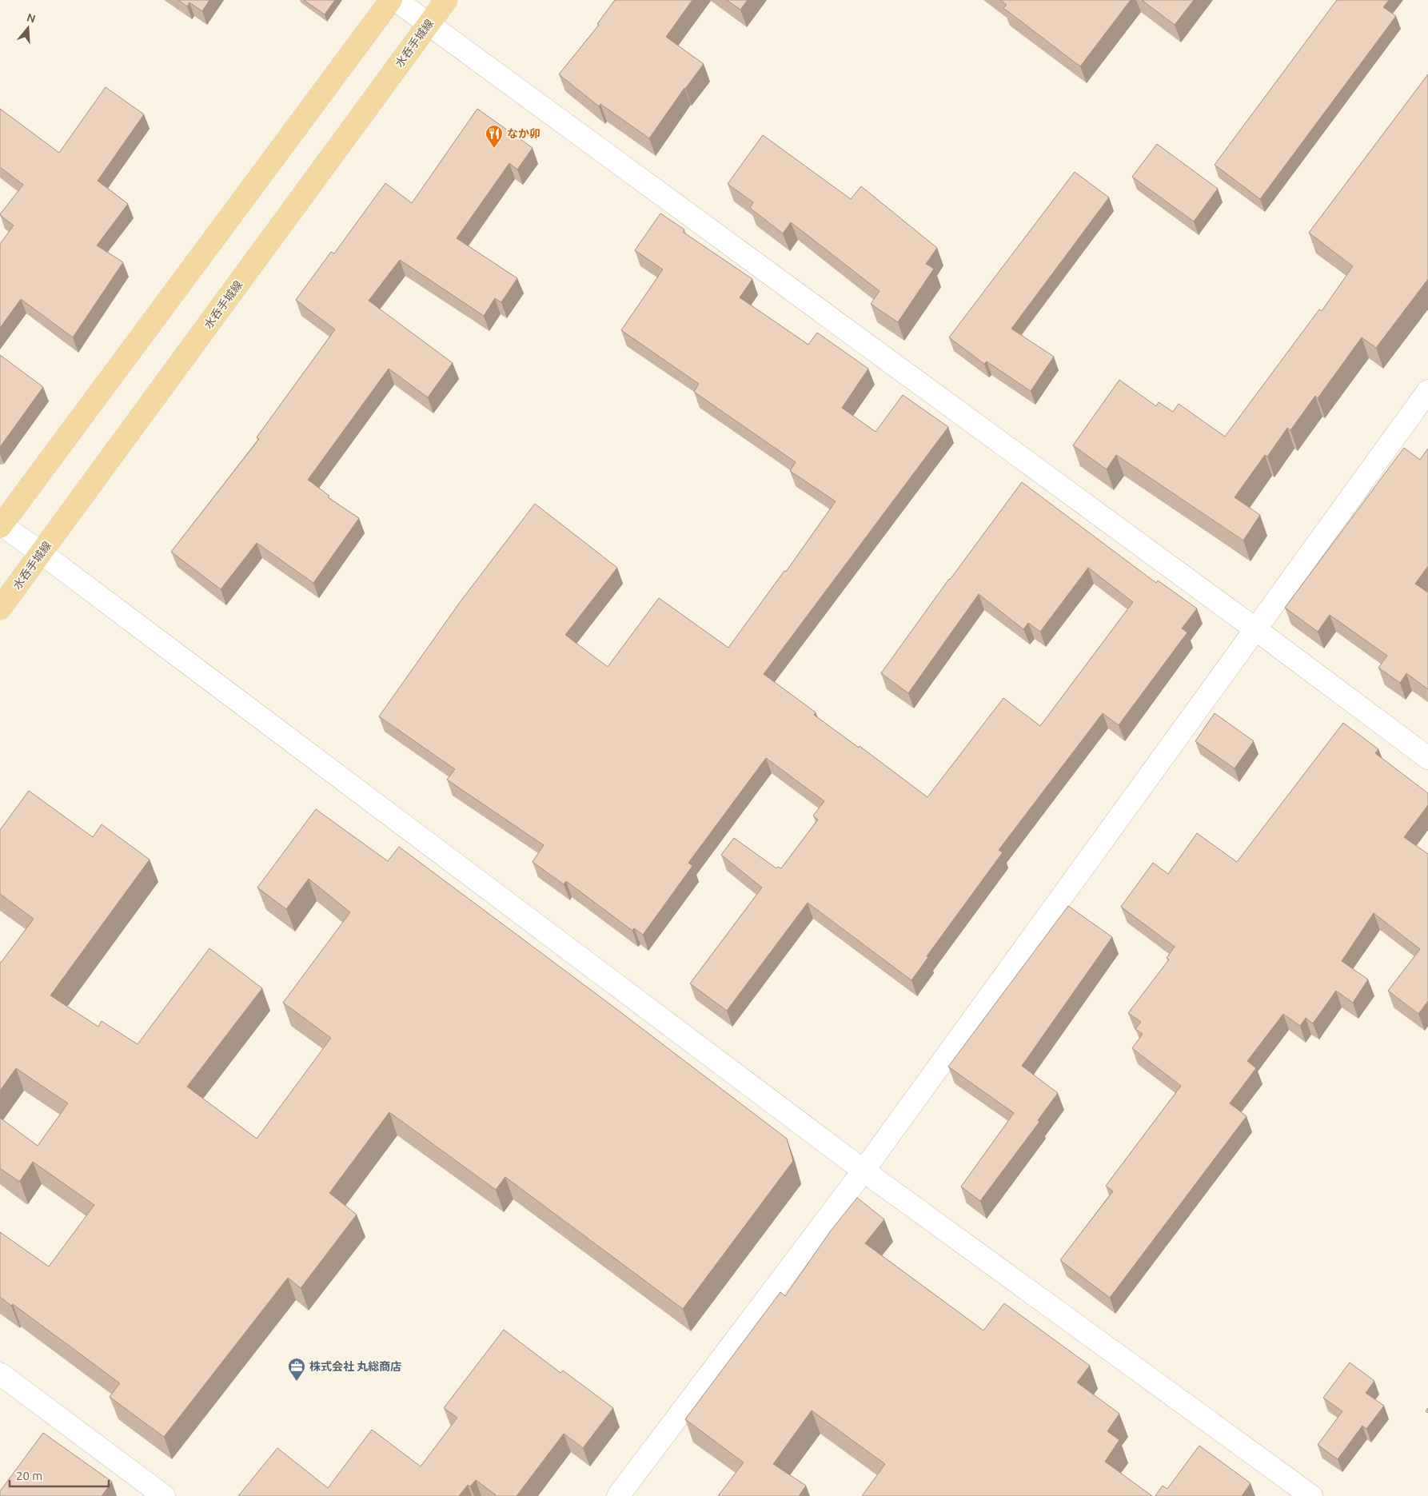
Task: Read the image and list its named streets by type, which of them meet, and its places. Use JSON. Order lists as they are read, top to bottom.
{
  "streets": {
    "main road": ["水呑手城線"]
  },
  "places": {
    "restaurant": ["なか卯"],
    "office": ["株式会社 丸総商店"]
  },
  "scale_bar": "20 m",
  "north": "top"
}
